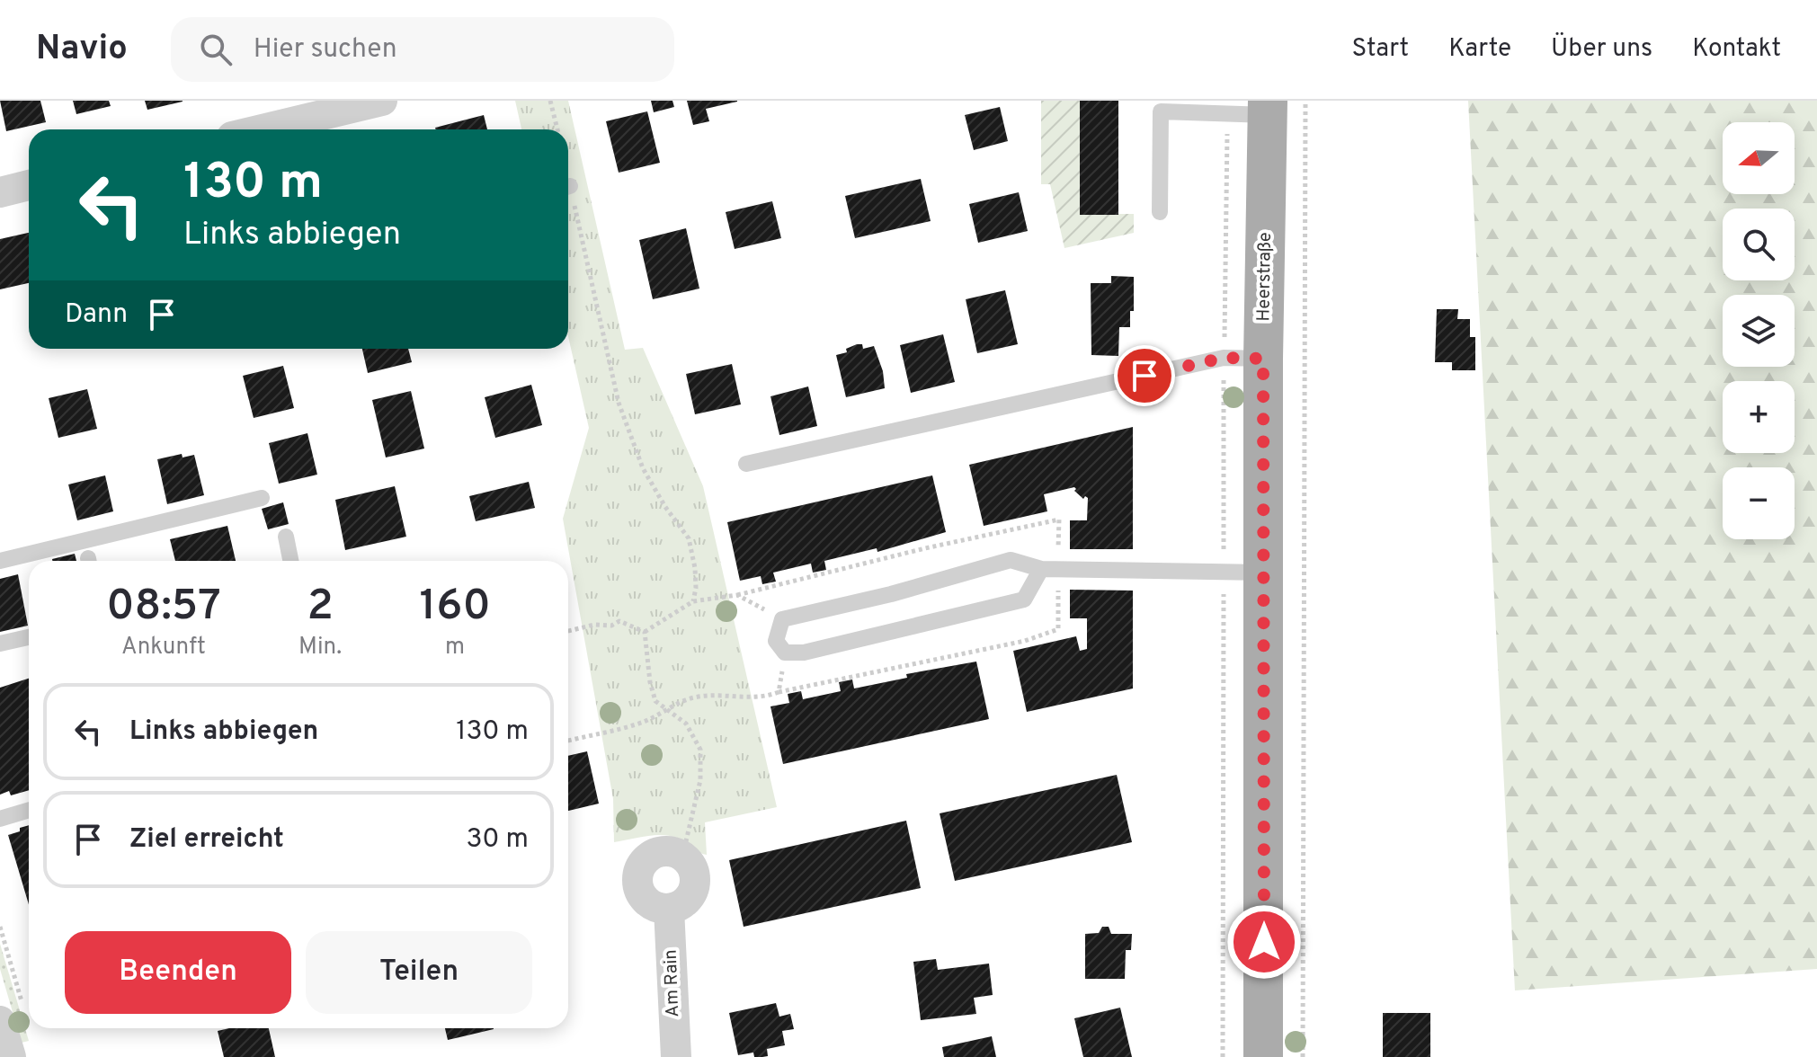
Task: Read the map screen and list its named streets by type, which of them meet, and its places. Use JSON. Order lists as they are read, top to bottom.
{
  "streets": {
    "main road": ["Heerstraße"],
    "street": ["Am Rain"]
  },
  "north": "left",
  "page": {
    "header": "Navio",
    "search": "Hier suchen",
    "nav": [
      "Start",
      "Karte",
      "Über uns",
      "Kontakt"
    ],
    "map_buttons": ["+", "−"],
    "turn": ["130 m", "Links abbiegen"],
    "then": "Dann",
    "eta": [
      "08:57",
      "Ankunft",
      "2",
      "Min.",
      "160",
      "m"
    ],
    "list": [
      {
        "name": "Links abbiegen",
        "value": "130 m"
      },
      {
        "name": "Ziel erreicht",
        "value": "30 m"
      }
    ],
    "buttons": ["Beenden", "Teilen"]
  }
}
